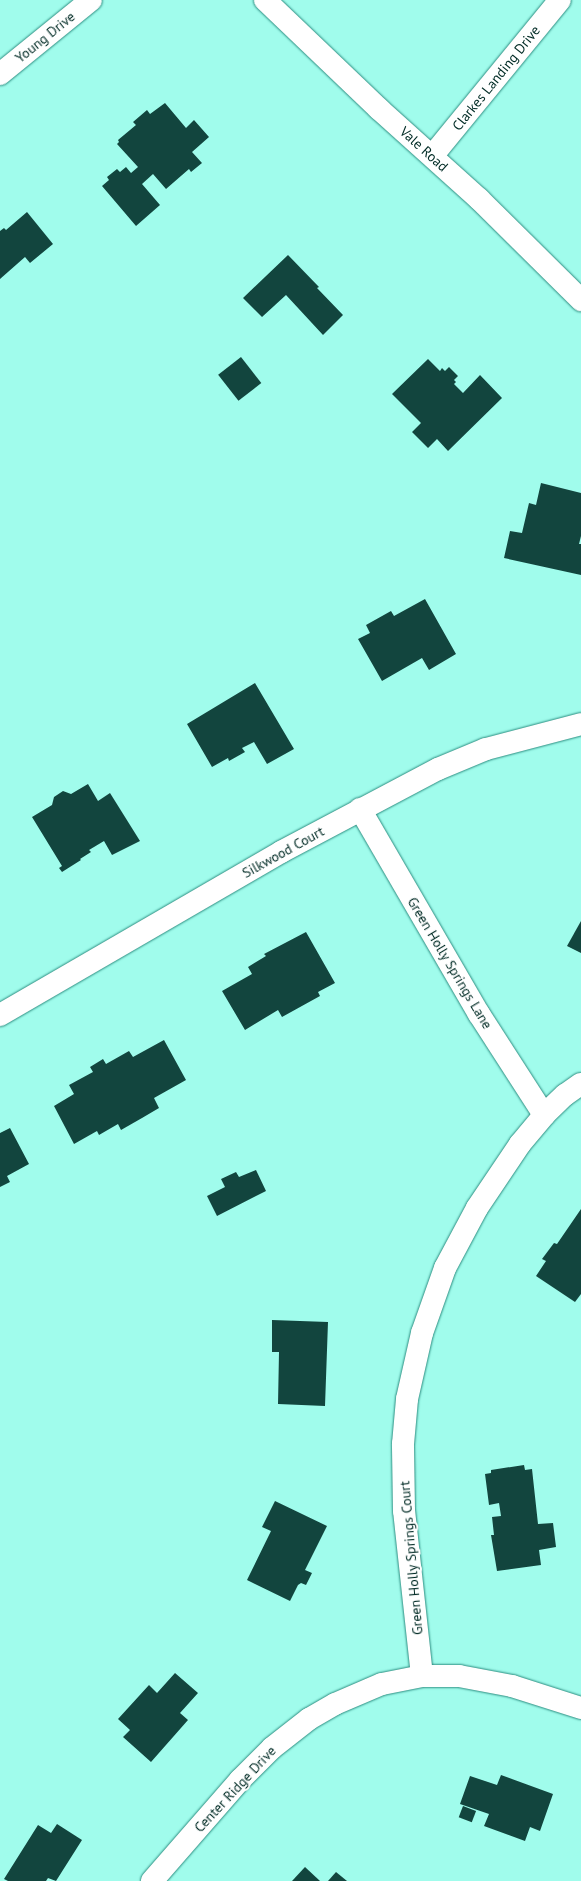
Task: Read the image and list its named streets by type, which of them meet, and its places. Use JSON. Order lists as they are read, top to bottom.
{
  "streets": {
    "street": [
      "Young Drive",
      "Clarkes Landing Drive",
      "Vale Road",
      "Silkwood Court",
      "Green Holly Springs Lane",
      "Green Holly Springs Court",
      "Center Ridge Drive"
    ]
  },
  "crossings": [
    ["Clarkes Landing Drive", "Vale Road"],
    ["Silkwood Court", "Green Holly Springs Lane"],
    ["Green Holly Springs Lane", "Green Holly Springs Court"],
    ["Green Holly Springs Court", "Center Ridge Drive"]
  ]
}
